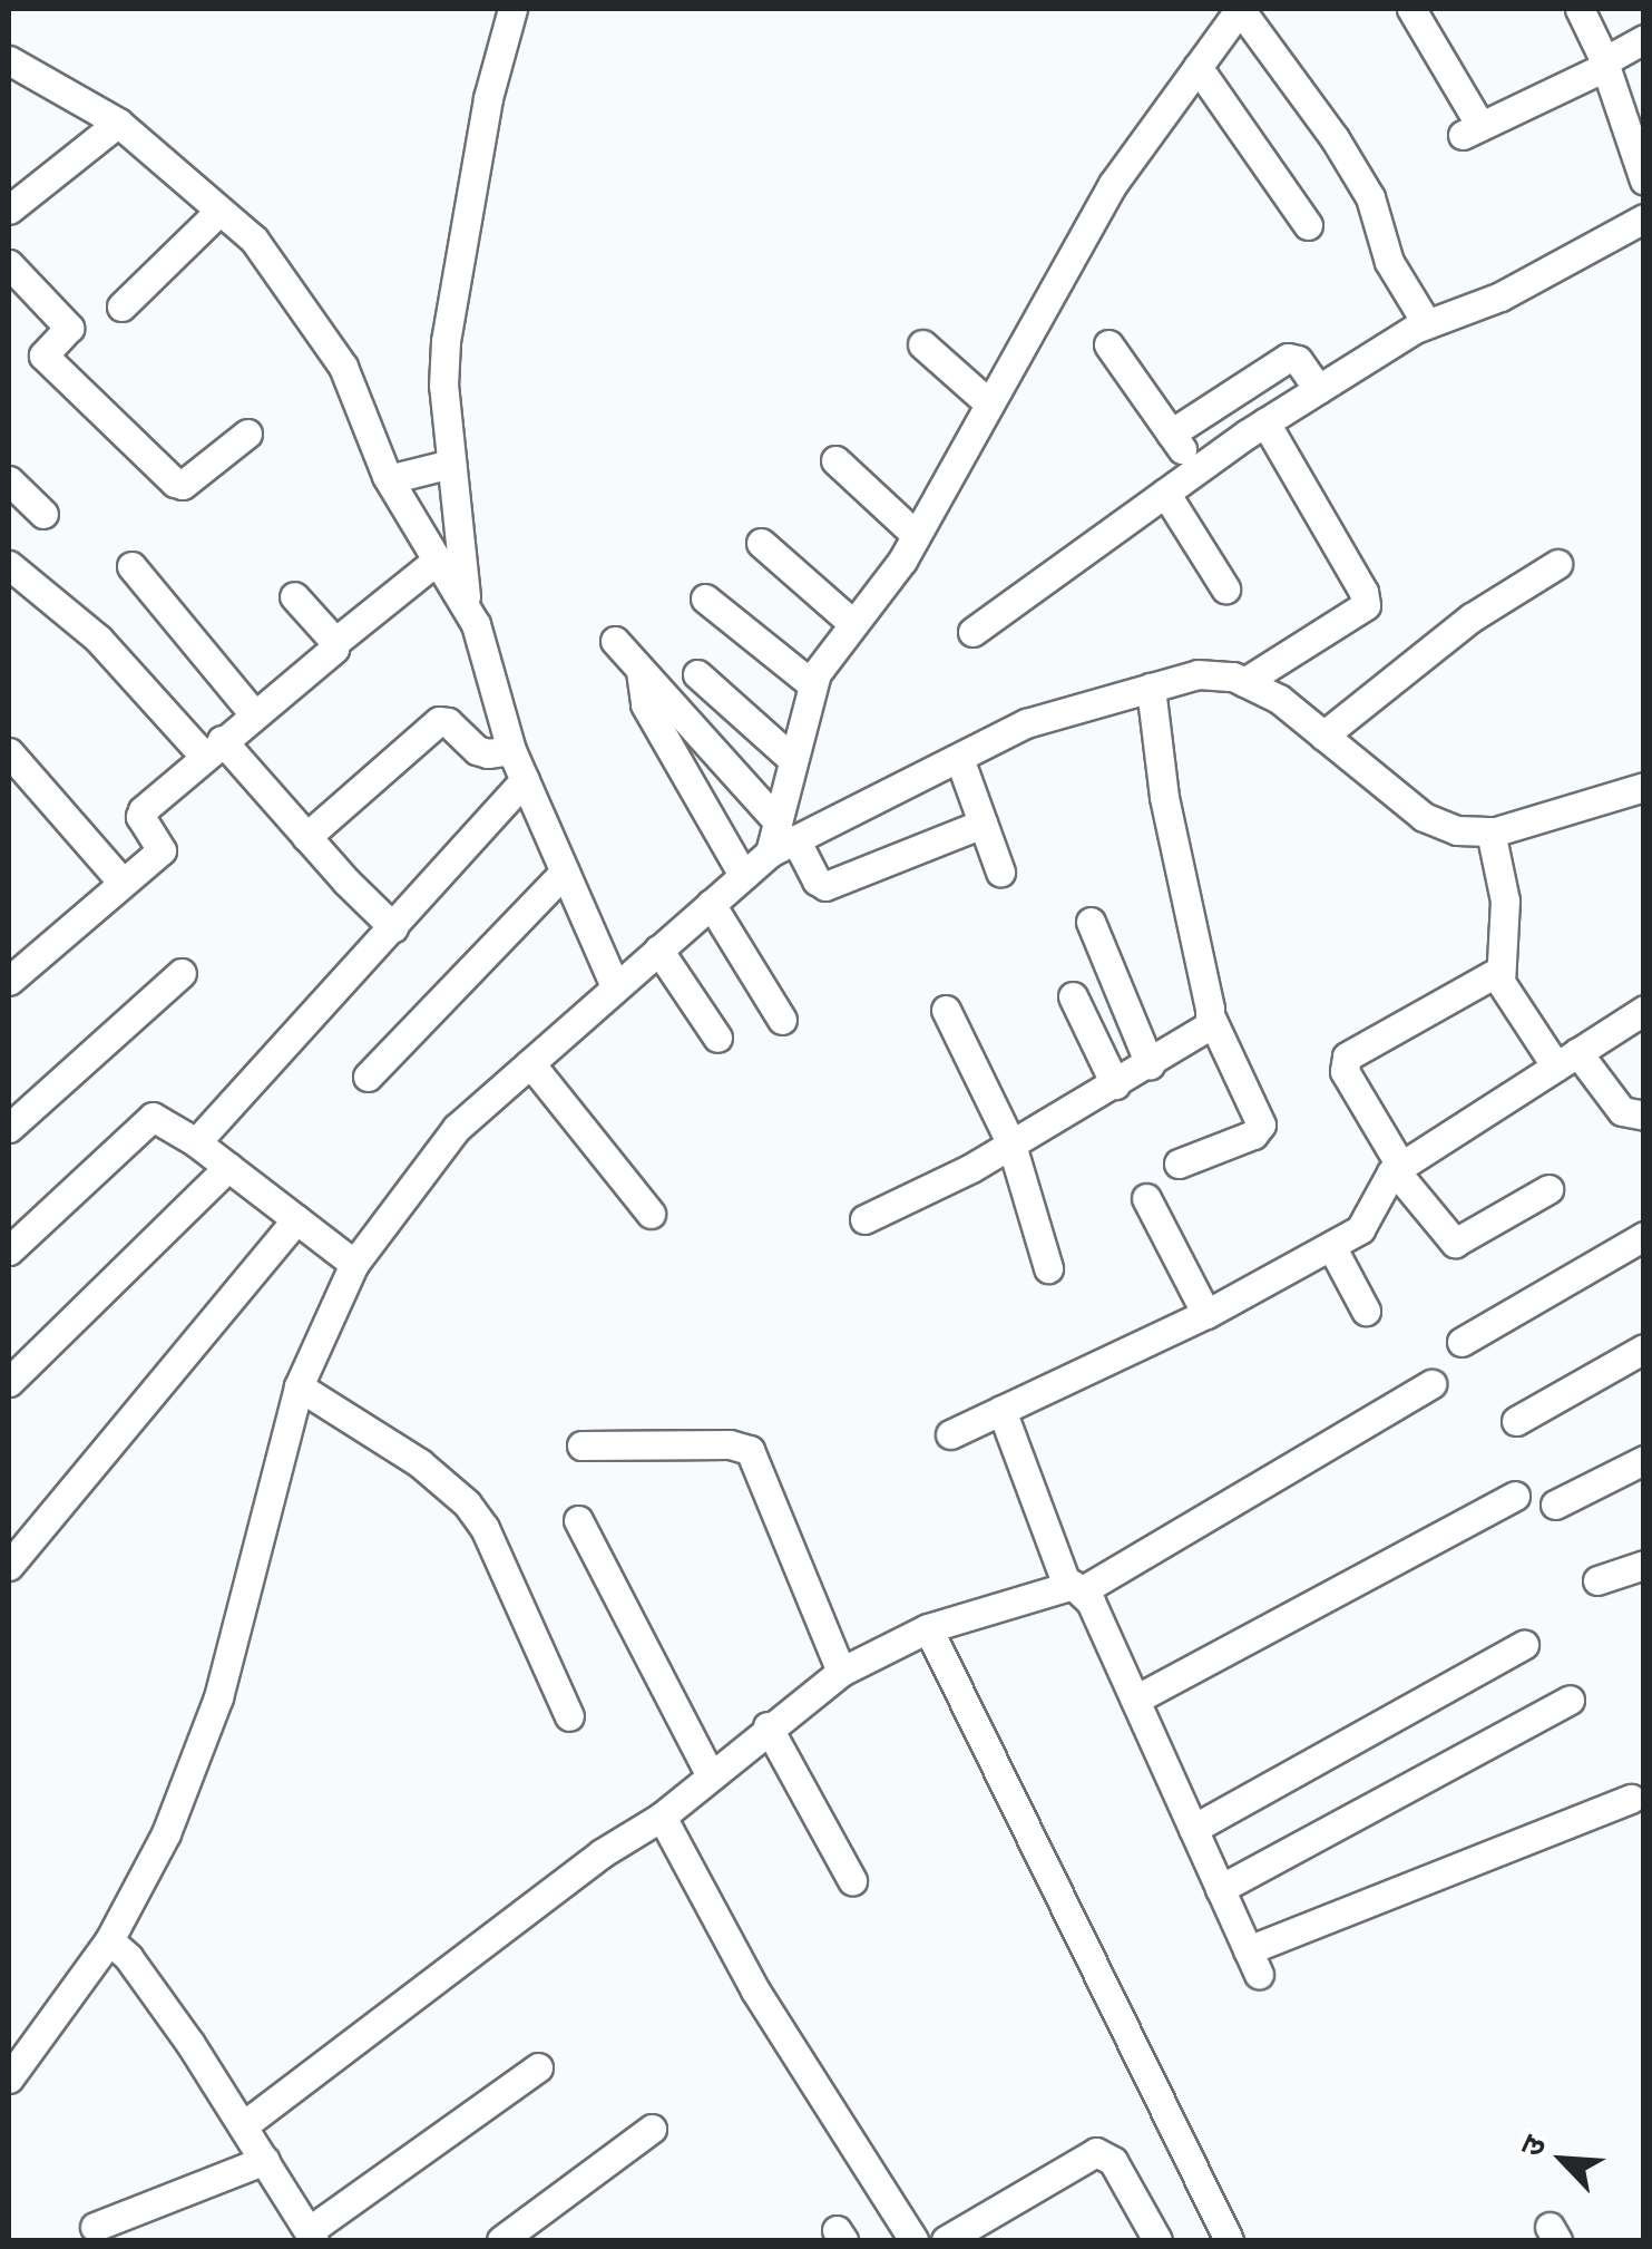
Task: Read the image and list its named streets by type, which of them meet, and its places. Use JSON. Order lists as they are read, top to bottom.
{
  "north": "top left"
}
